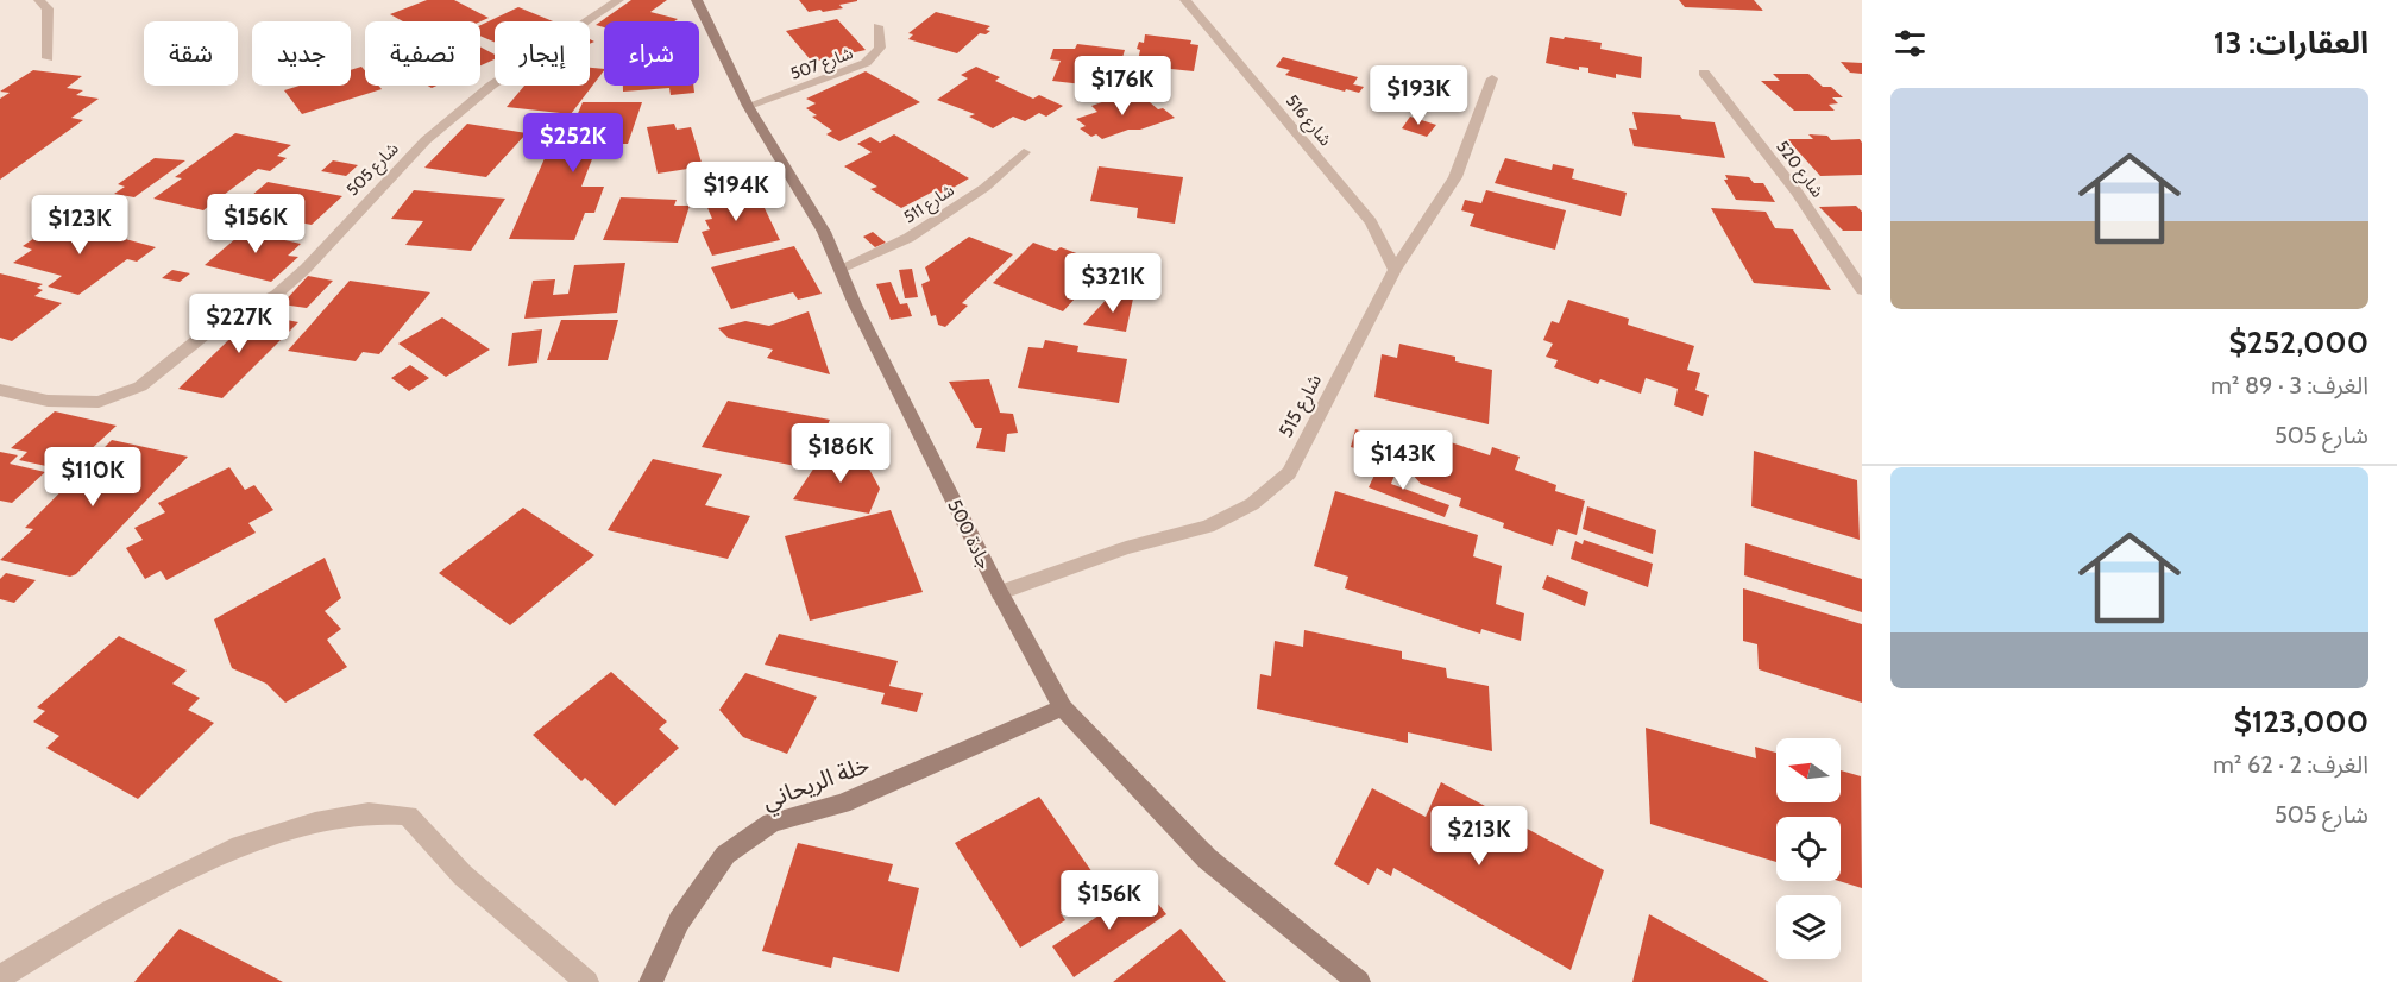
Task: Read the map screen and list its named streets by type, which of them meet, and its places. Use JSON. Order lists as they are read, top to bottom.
{
  "streets": {
    "main road": ["جادة 500", "خلة الريحاني"],
    "street": [
      "شارع 507",
      "شارع 516",
      "شارع 505",
      "شارع 520",
      "شارع 511",
      "شارع 515"
    ]
  },
  "crossings": [
    ["شارع 507", "جادة 500"],
    ["شارع 516", "شارع 515"],
    ["شارع 511", "جادة 500"],
    ["شارع 515", "جادة 500"],
    ["جادة 500", "خلة الريحاني"]
  ],
  "north": "left",
  "page": {
    "heading": "العقارات: 13",
    "chip": [
      "شراء",
      "إيجار",
      "تصفية",
      "جديد",
      "شقة"
    ],
    "price": [
      "$176K",
      "$193K",
      "$252K",
      "$194K",
      "$156K",
      "$123K",
      "$321K",
      "$227K",
      "$186K",
      "$143K",
      "$110K",
      "$213K",
      "$156K"
    ],
    "list": [
      {
        "name": "$252,000",
        "note": "الغرف: 3 · 89 m² · شارع 505"
      },
      {
        "name": "$123,000",
        "note": "الغرف: 2 · 62 m² · شارع 505"
      }
    ]
  }
}
